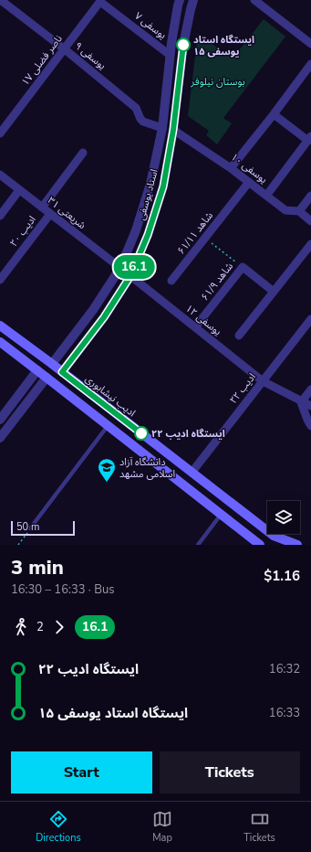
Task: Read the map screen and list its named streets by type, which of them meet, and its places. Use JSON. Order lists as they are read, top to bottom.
{
  "streets": {
    "main road": ["ادیب نیشابوری"],
    "street": [
      "یوسفی ۷",
      "یوسفی ۹",
      "ناصر فضلی ۱۷",
      "یوسفی ۱۰",
      "استاد یوسفی",
      "شریعتی ۳۱",
      "ادیب ۲۰",
      "شاهد ۶۱/۱۱",
      "شاهد ۶۱/۹",
      "یوسفی ۱۲",
      "ادیب ۲۲"
    ]
  },
  "crossings": [
    ["یوسفی ۷", "ناصر فضلی ۱۷"],
    ["یوسفی ۷", "استاد یوسفی"],
    ["یوسفی ۹", "ناصر فضلی ۱۷"],
    ["یوسفی ۹", "استاد یوسفی"],
    ["یوسفی ۱۰", "استاد یوسفی"],
    ["یوسفی ۱۰", "شاهد ۶۱/۱۱"],
    ["استاد یوسفی", "شریعتی ۳۱"],
    ["استاد یوسفی", "یوسفی ۱۲"],
    ["استاد یوسفی", "ادیب نیشابوری"],
    ["شریعتی ۳۱", "ادیب ۲۰"],
    ["شریعتی ۳۱", "یوسفی ۱۲"],
    ["شاهد ۶۱/۹", "یوسفی ۱۲"],
    ["یوسفی ۱۲", "ادیب ۲۲"],
    ["ادیب ۲۲", "ادیب نیشابوری"]
  ],
  "parks": ["بوستان نیلوفر"],
  "places": {
    "other": ["ایستگاه استاد یوسفی ۱۵", "ایستگاه ادیب ۲۲"],
    "school or university": ["دانشگاه آزاد اسلامی مشهد"]
  },
  "lines": ["bus line 16.1"],
  "scale_bar": "50 m",
  "page": {
    "on_map": "16.1",
    "scale": "50 m",
    "heading": ["3 min", "16:30 – 16:33 · Bus", "$1.16"],
    "legs": ["2", "16.1"],
    "list": [
      {
        "name": "ایستگاه ادیب ۲۲",
        "value": "16:32"
      },
      {
        "name": "ایستگاه استاد یوسفی ۱۵",
        "value": "16:33"
      }
    ],
    "buttons": ["Start", "Tickets"],
    "tabs": ["Directions", "Map", "Tickets"]
  }
}
